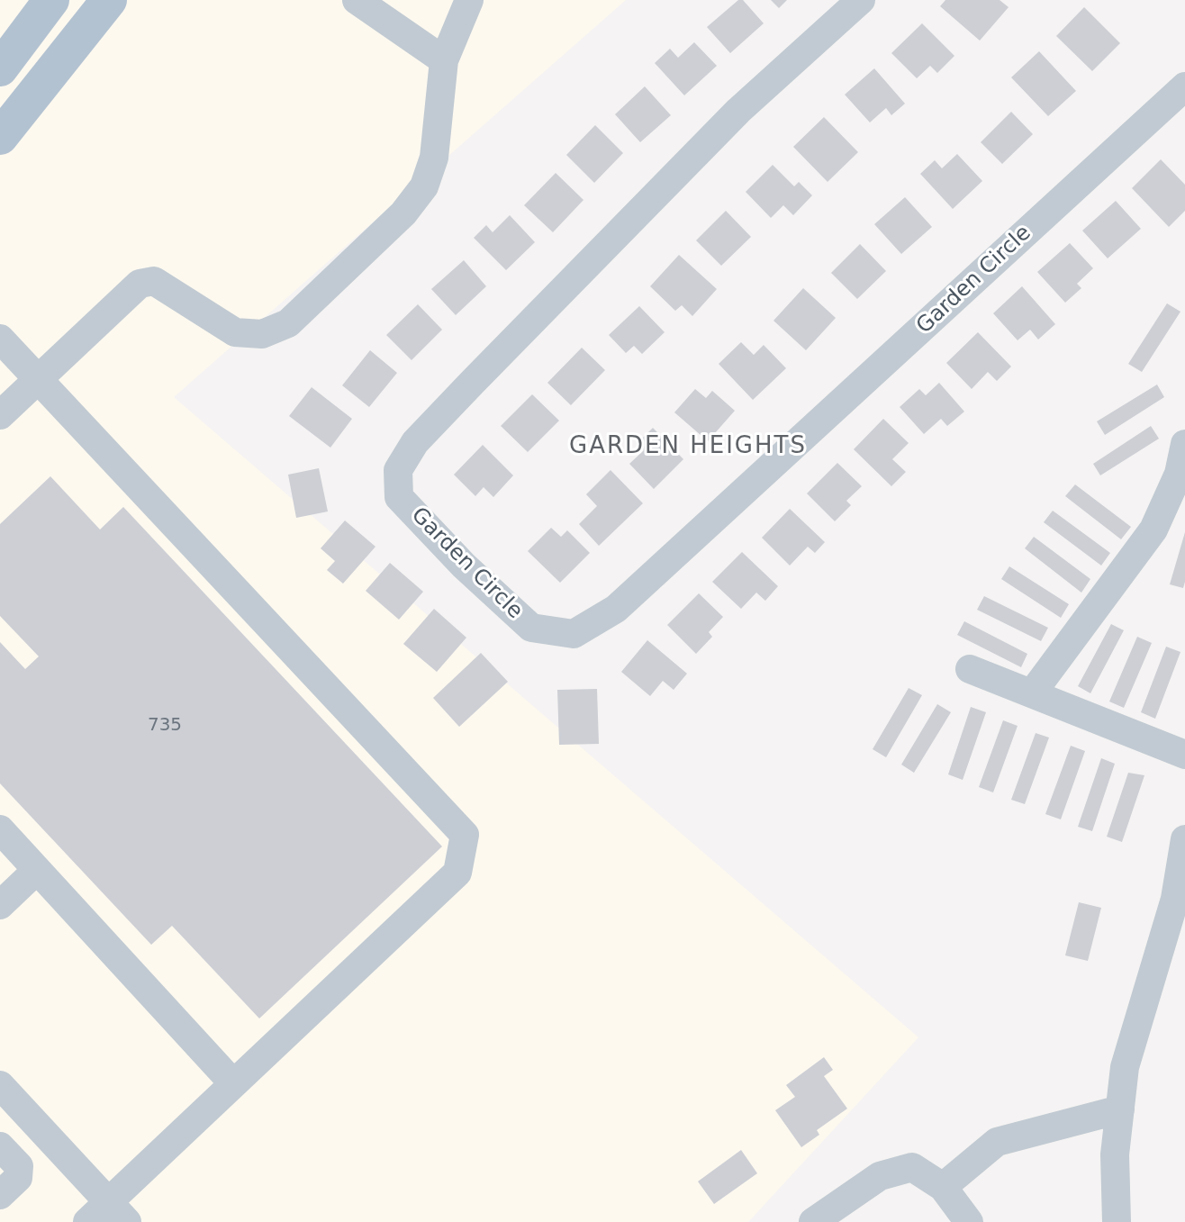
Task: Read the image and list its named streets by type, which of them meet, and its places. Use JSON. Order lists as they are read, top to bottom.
{
  "streets": {
    "street": ["Garden Circle"]
  },
  "districts": ["GARDEN HEIGHTS"],
  "house_numbers": ["735"]
}
